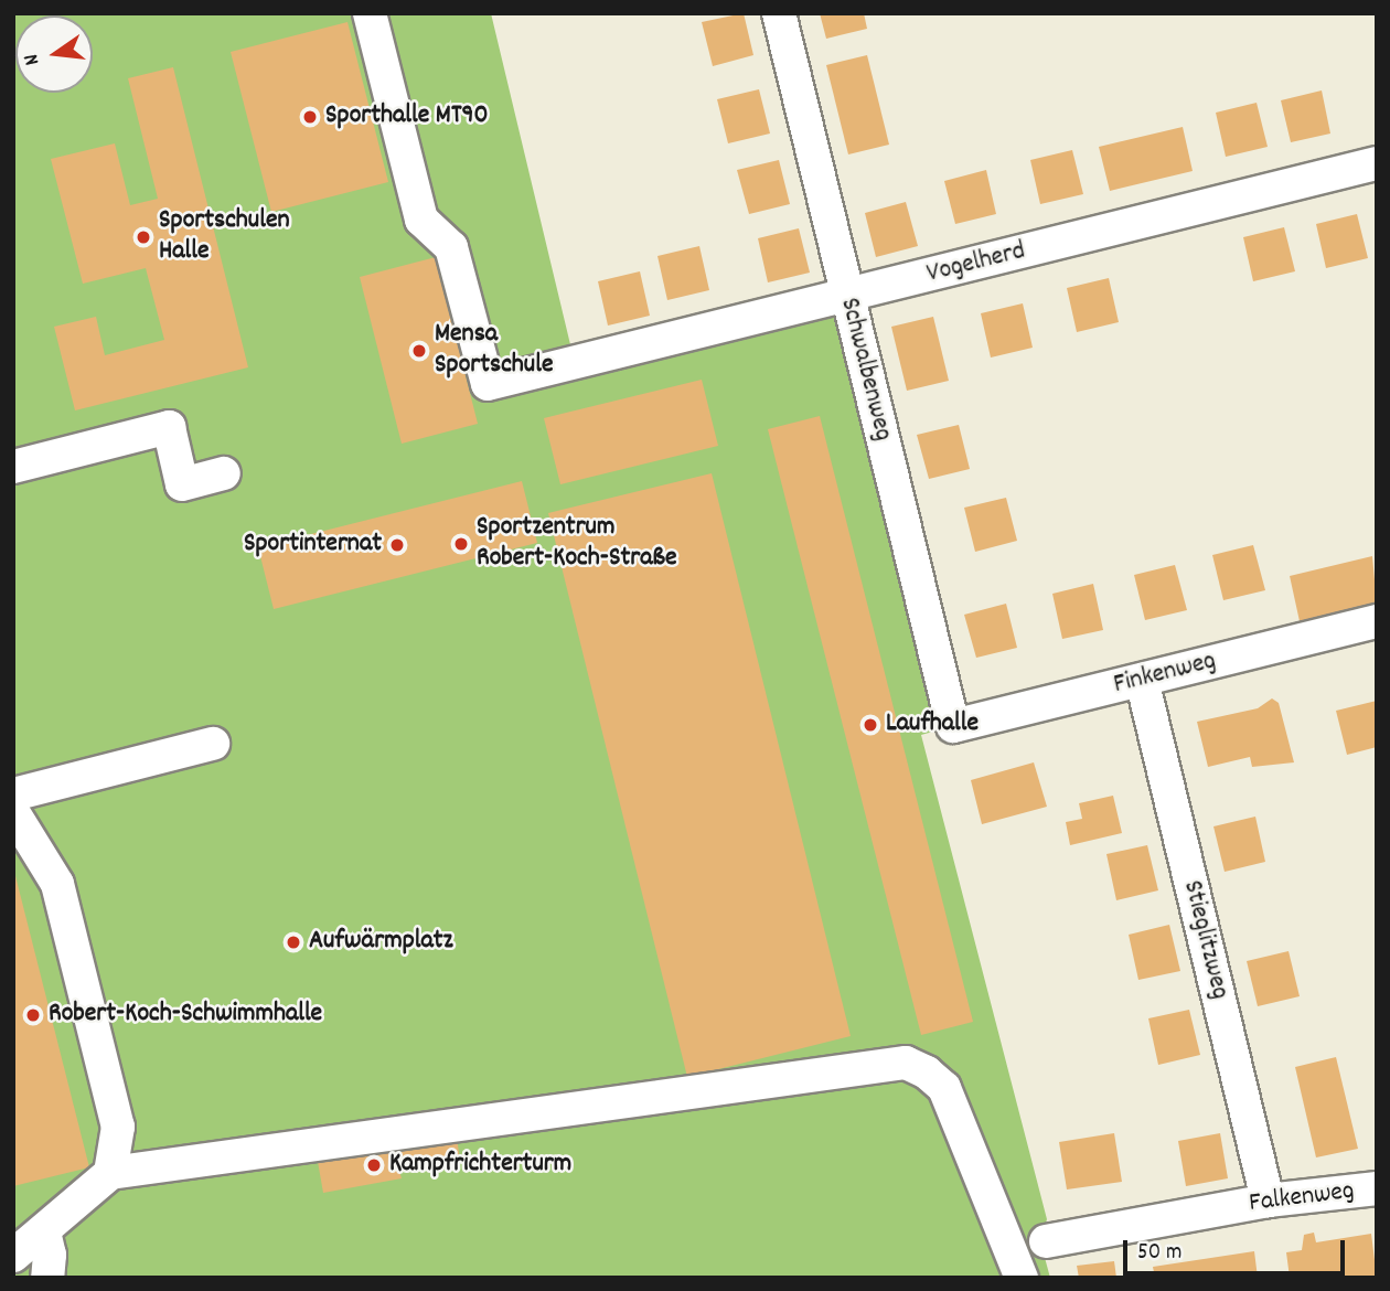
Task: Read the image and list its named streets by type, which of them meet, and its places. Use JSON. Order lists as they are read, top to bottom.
{
  "streets": {
    "street": [
      "Vogelherd",
      "Schwalbenweg",
      "Finkenweg",
      "Stieglitzweg",
      "Falkenweg"
    ]
  },
  "crossings": [
    ["Vogelherd", "Schwalbenweg"],
    ["Schwalbenweg", "Finkenweg"],
    ["Finkenweg", "Stieglitzweg"],
    ["Stieglitzweg", "Falkenweg"]
  ],
  "places": [
    "Sporthalle MT90",
    "Sportschulen Halle",
    "Mensa Sportschule",
    "Sportzentrum Robert-Koch-Straße",
    "Sportinternat",
    "Laufhalle",
    "Aufwärmplatz",
    "Robert-Koch-Schwimmhalle",
    "Kampfrichterturm"
  ],
  "scale_bar": "50 m",
  "north": "left"
}
